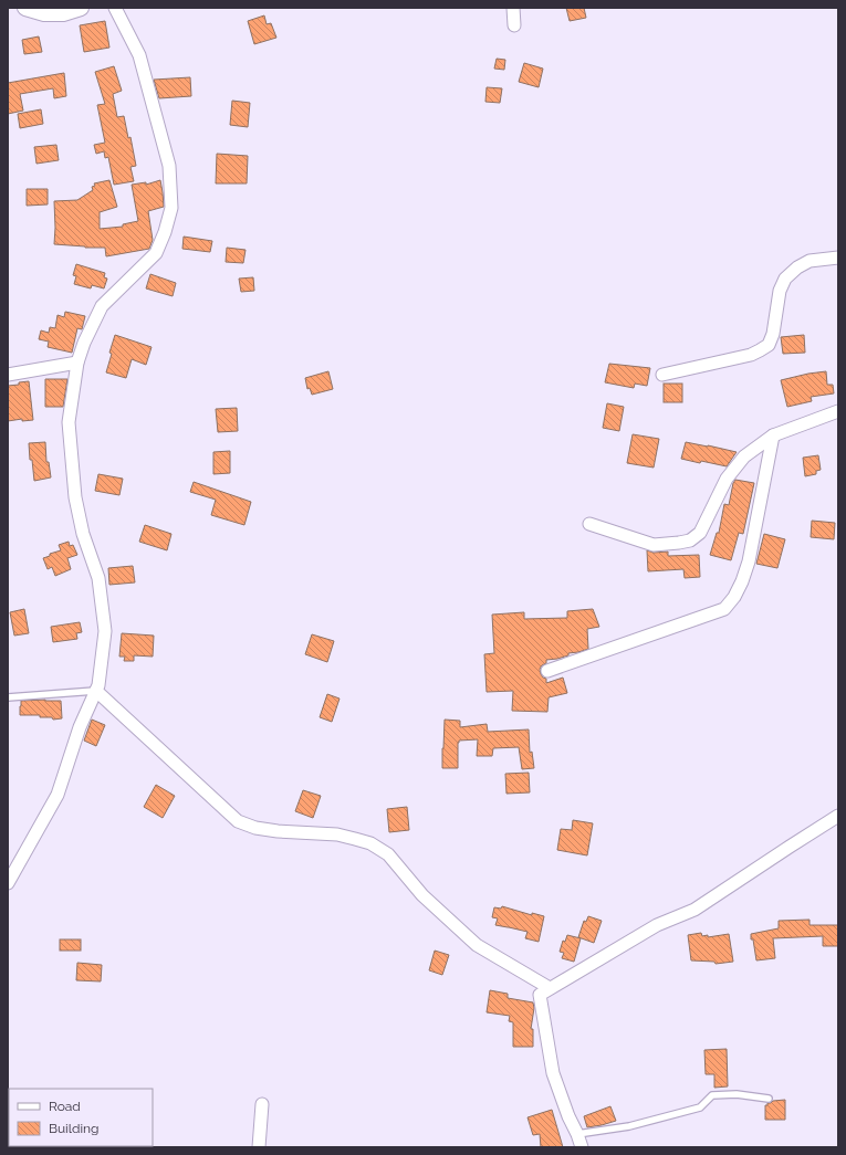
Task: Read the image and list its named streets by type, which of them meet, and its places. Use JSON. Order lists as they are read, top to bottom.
{
  "legend": ["Road", "Building"]
}
